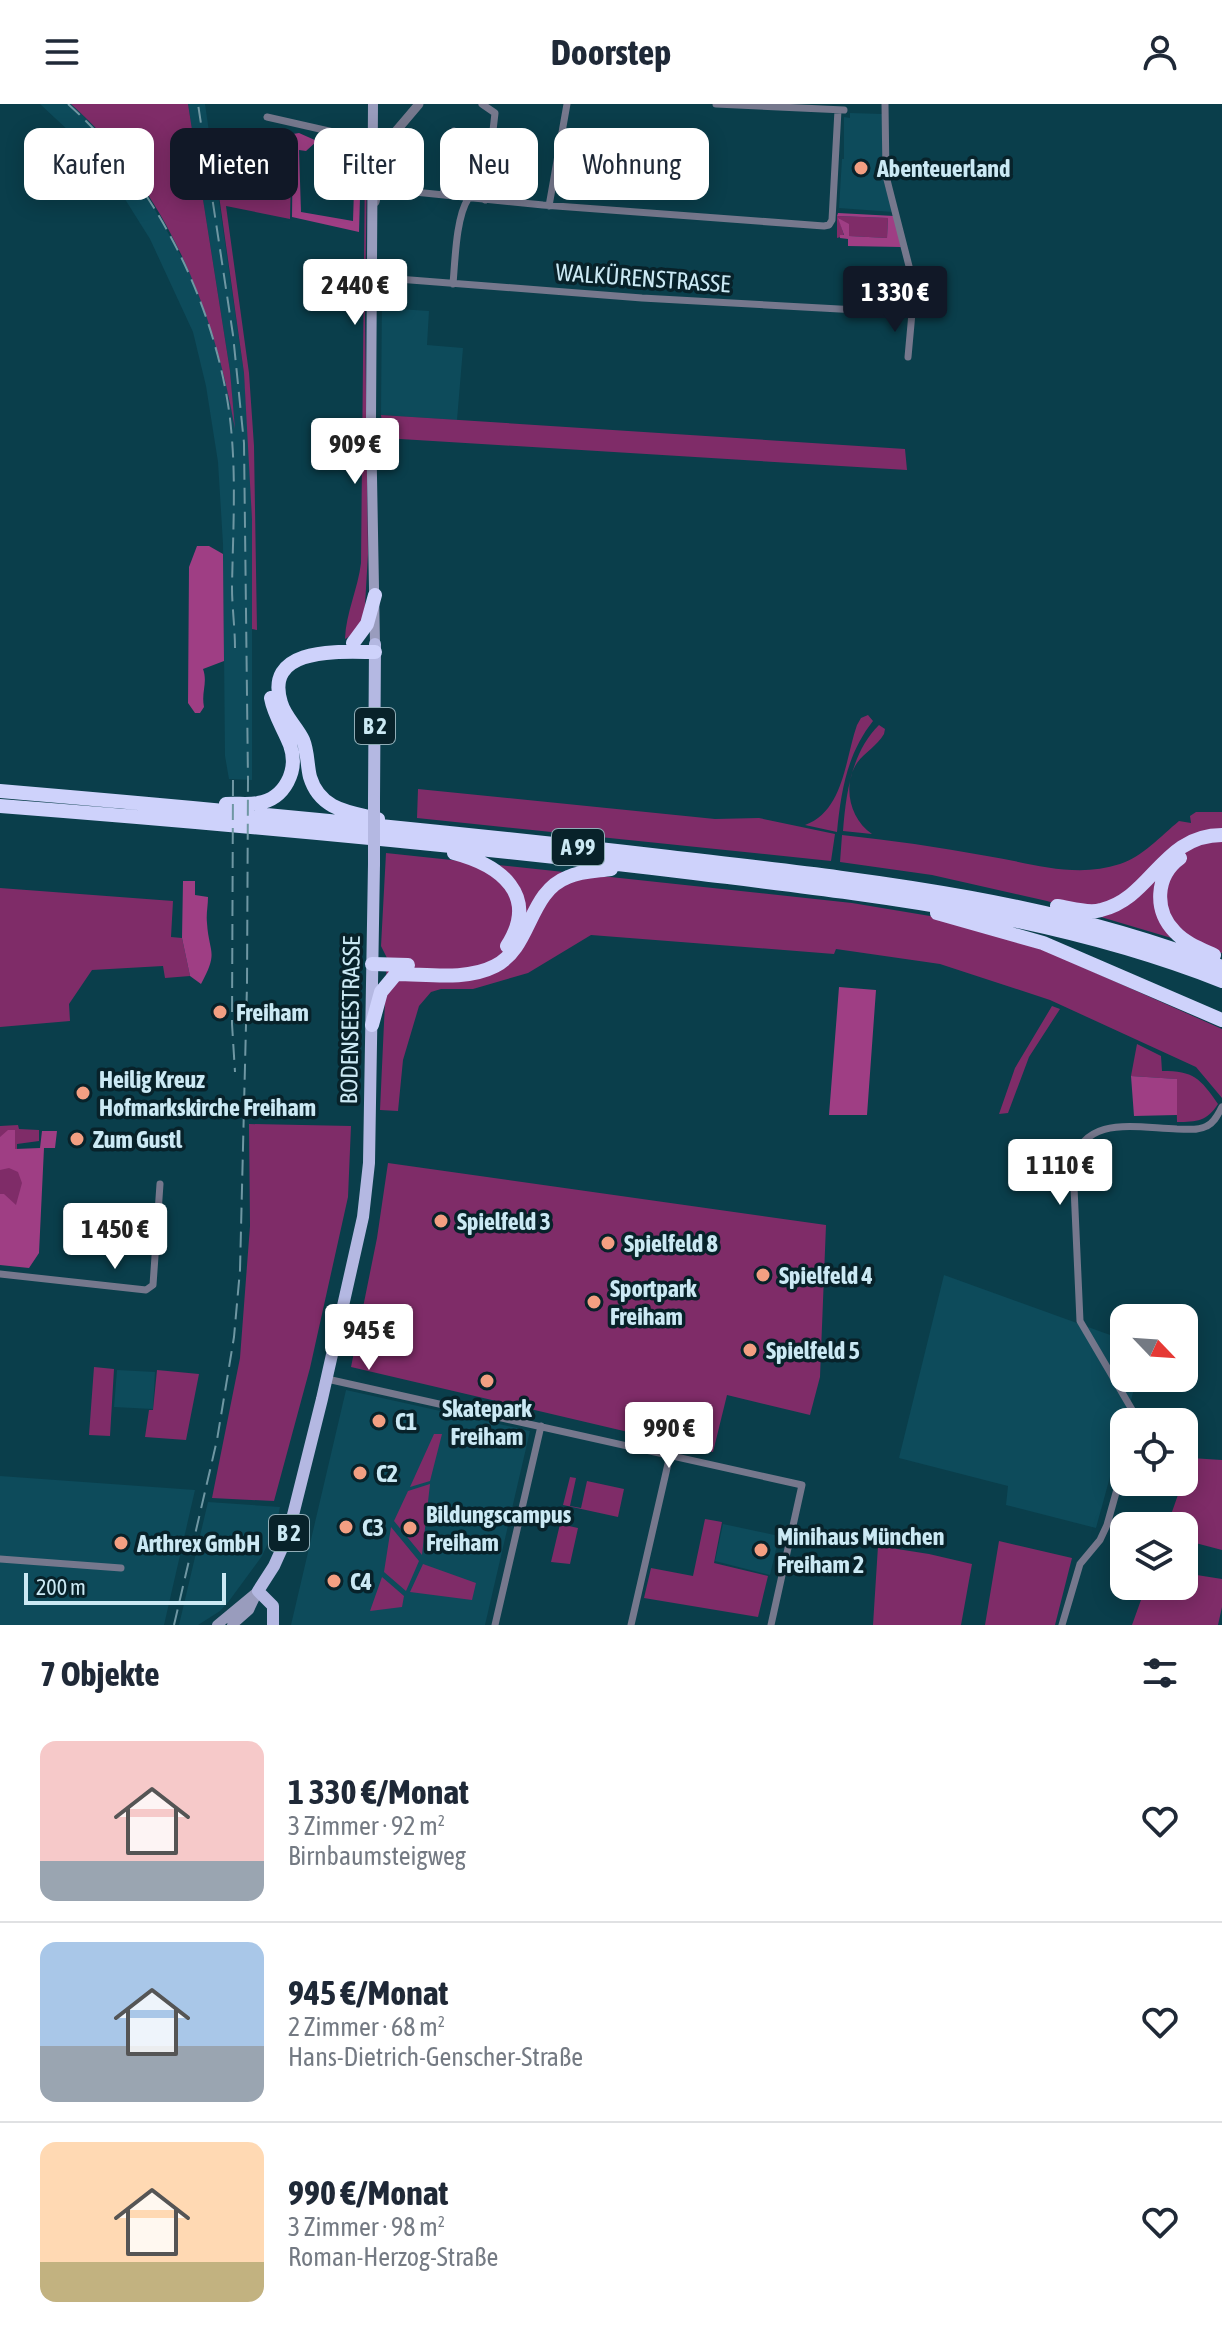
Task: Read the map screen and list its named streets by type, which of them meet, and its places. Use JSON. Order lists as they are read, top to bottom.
{
  "streets": {
    "highway": ["A 99"],
    "main road": ["B 2", "BODENSEESTRASSE"],
    "street": ["WALKÜRENSTRASSE"]
  },
  "crossings": [
    ["WALKÜRENSTRASSE", "BODENSEESTRASSE"]
  ],
  "places": [
    "Abenteuerland",
    "Freiham",
    "Heilig Kreuz Hofmarkskirche Freiham",
    "Zum Gustl",
    "Spielfeld 3",
    "Spielfeld 8",
    "Spielfeld 4",
    "Sportpark Freiham",
    "Spielfeld 5",
    "Skatepark Freiham",
    "C1",
    "C2",
    "C3",
    "Bildungscampus Freiham",
    "Arthrex GmbH",
    "Minihaus München Freiham 2",
    "C4"
  ],
  "scale_bar": "200 m",
  "north": "bottom right",
  "page": {
    "header": "Doorstep",
    "chip": [
      "Kaufen",
      "Mieten",
      "Filter",
      "Neu",
      "Wohnung"
    ],
    "price": [
      "2 440 €",
      "1 330 €",
      "909 €",
      "1 110 €",
      "1 450 €",
      "945 €",
      "990 €"
    ],
    "scale": "200 m",
    "heading": "7 Objekte",
    "list": [
      {
        "name": "1 330 €/Monat",
        "note": "3 Zimmer · 92 m² · Birnbaumsteigweg"
      },
      {
        "name": "945 €/Monat",
        "note": "2 Zimmer · 68 m² · Hans-Dietrich-Genscher-Straße"
      },
      {
        "name": "990 €/Monat",
        "note": "3 Zimmer · 98 m² · Roman-Herzog-Straße"
      }
    ]
  }
}
